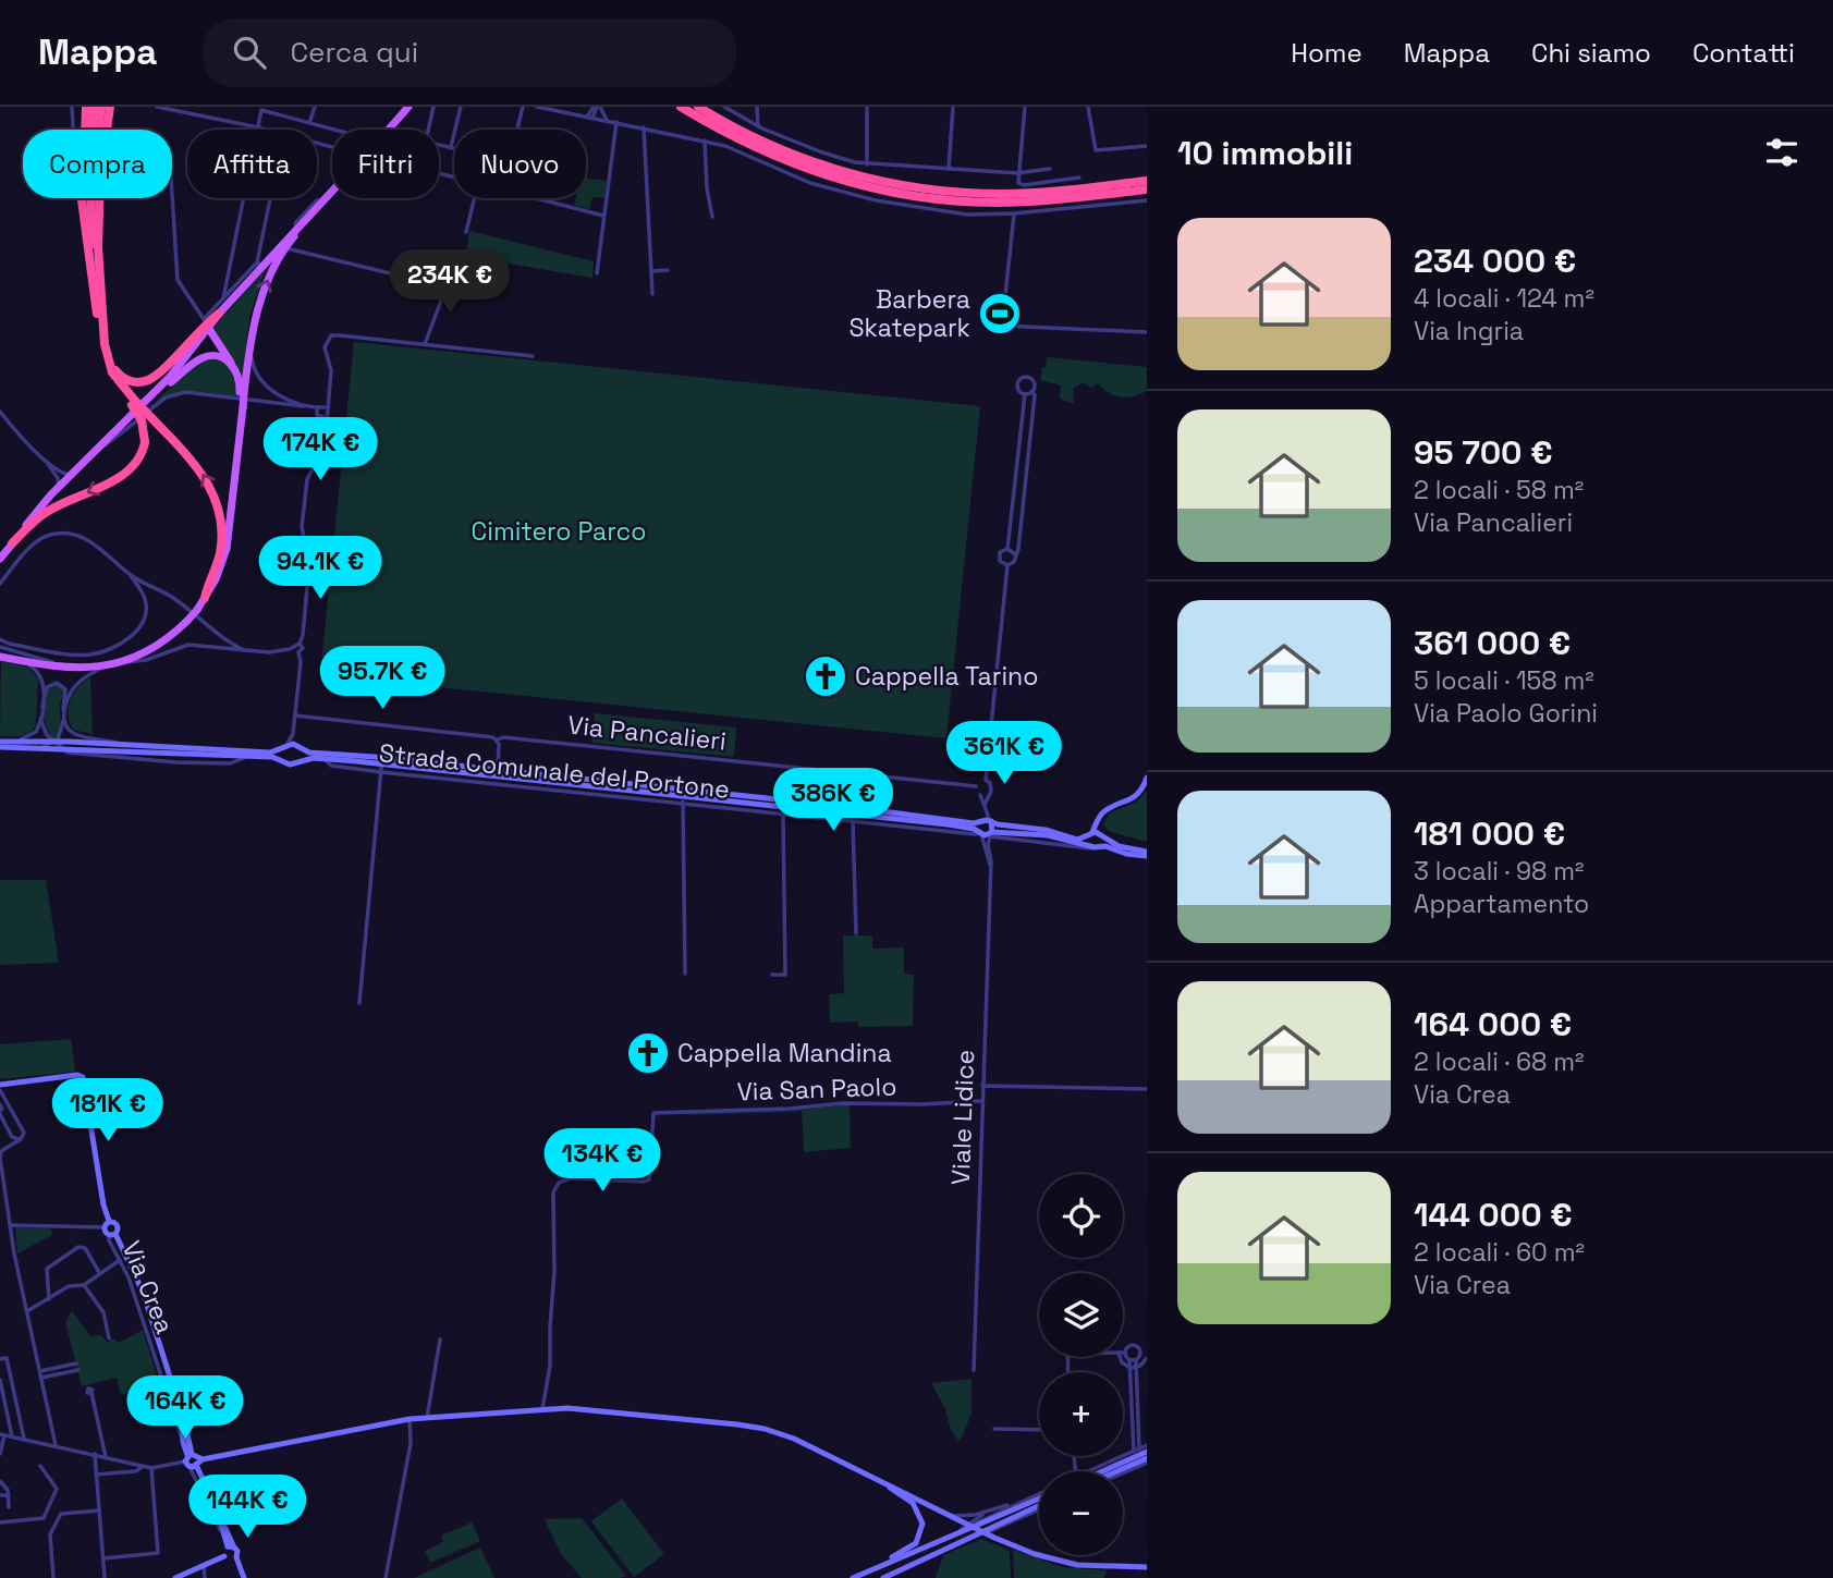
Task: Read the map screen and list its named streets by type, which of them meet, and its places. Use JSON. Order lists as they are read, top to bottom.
{
  "streets": {
    "street": [
      "Via Pancalieri",
      "Strada Comunale del Portone",
      "Via San Paolo",
      "Viale Lidice",
      "Via Crea"
    ]
  },
  "crossings": [
    ["Strada Comunale del Portone", "Viale Lidice"],
    ["Via San Paolo", "Viale Lidice"]
  ],
  "parks": ["Cimitero Parco"],
  "places": {
    "sports": ["Barbera Skatepark"],
    "church": ["Cappella Tarino", "Cappella Mandina"]
  },
  "page": {
    "header": "Mappa",
    "search": "Cerca qui",
    "nav": [
      "Home",
      "Mappa",
      "Chi siamo",
      "Contatti"
    ],
    "heading": "10 immobili",
    "chip": [
      "Compra",
      "Affitta",
      "Filtri",
      "Nuovo"
    ],
    "list": [
      {
        "name": "234 000 €",
        "note": "4 locali · 124 m² · Via Ingria"
      },
      {
        "name": "95 700 €",
        "note": "2 locali · 58 m² · Via Pancalieri"
      },
      {
        "name": "361 000 €",
        "note": "5 locali · 158 m² · Via Paolo Gorini"
      },
      {
        "name": "181 000 €",
        "note": "3 locali · 98 m² · Appartamento"
      },
      {
        "name": "164 000 €",
        "note": "2 locali · 68 m² · Via Crea"
      },
      {
        "name": "144 000 €",
        "note": "2 locali · 60 m² · Via Crea"
      }
    ],
    "price": [
      "234K €",
      "174K €",
      "94.1K €",
      "95.7K €",
      "361K €",
      "386K €",
      "181K €",
      "134K €",
      "164K €",
      "144K €"
    ],
    "map_buttons": ["+", "−"]
  }
}
